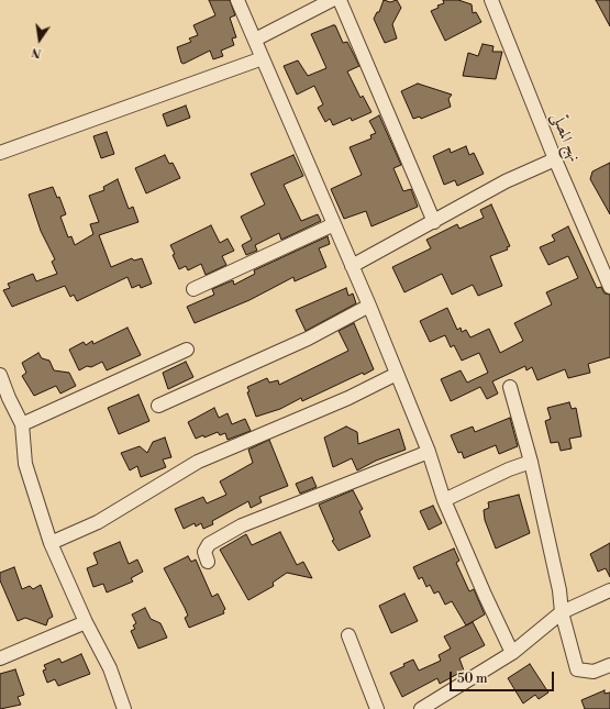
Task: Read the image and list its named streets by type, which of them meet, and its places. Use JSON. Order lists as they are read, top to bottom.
{
  "streets": {
    "street": ["نهج المصلّى"]
  },
  "scale_bar": "50 m",
  "north": "bottom"
}
